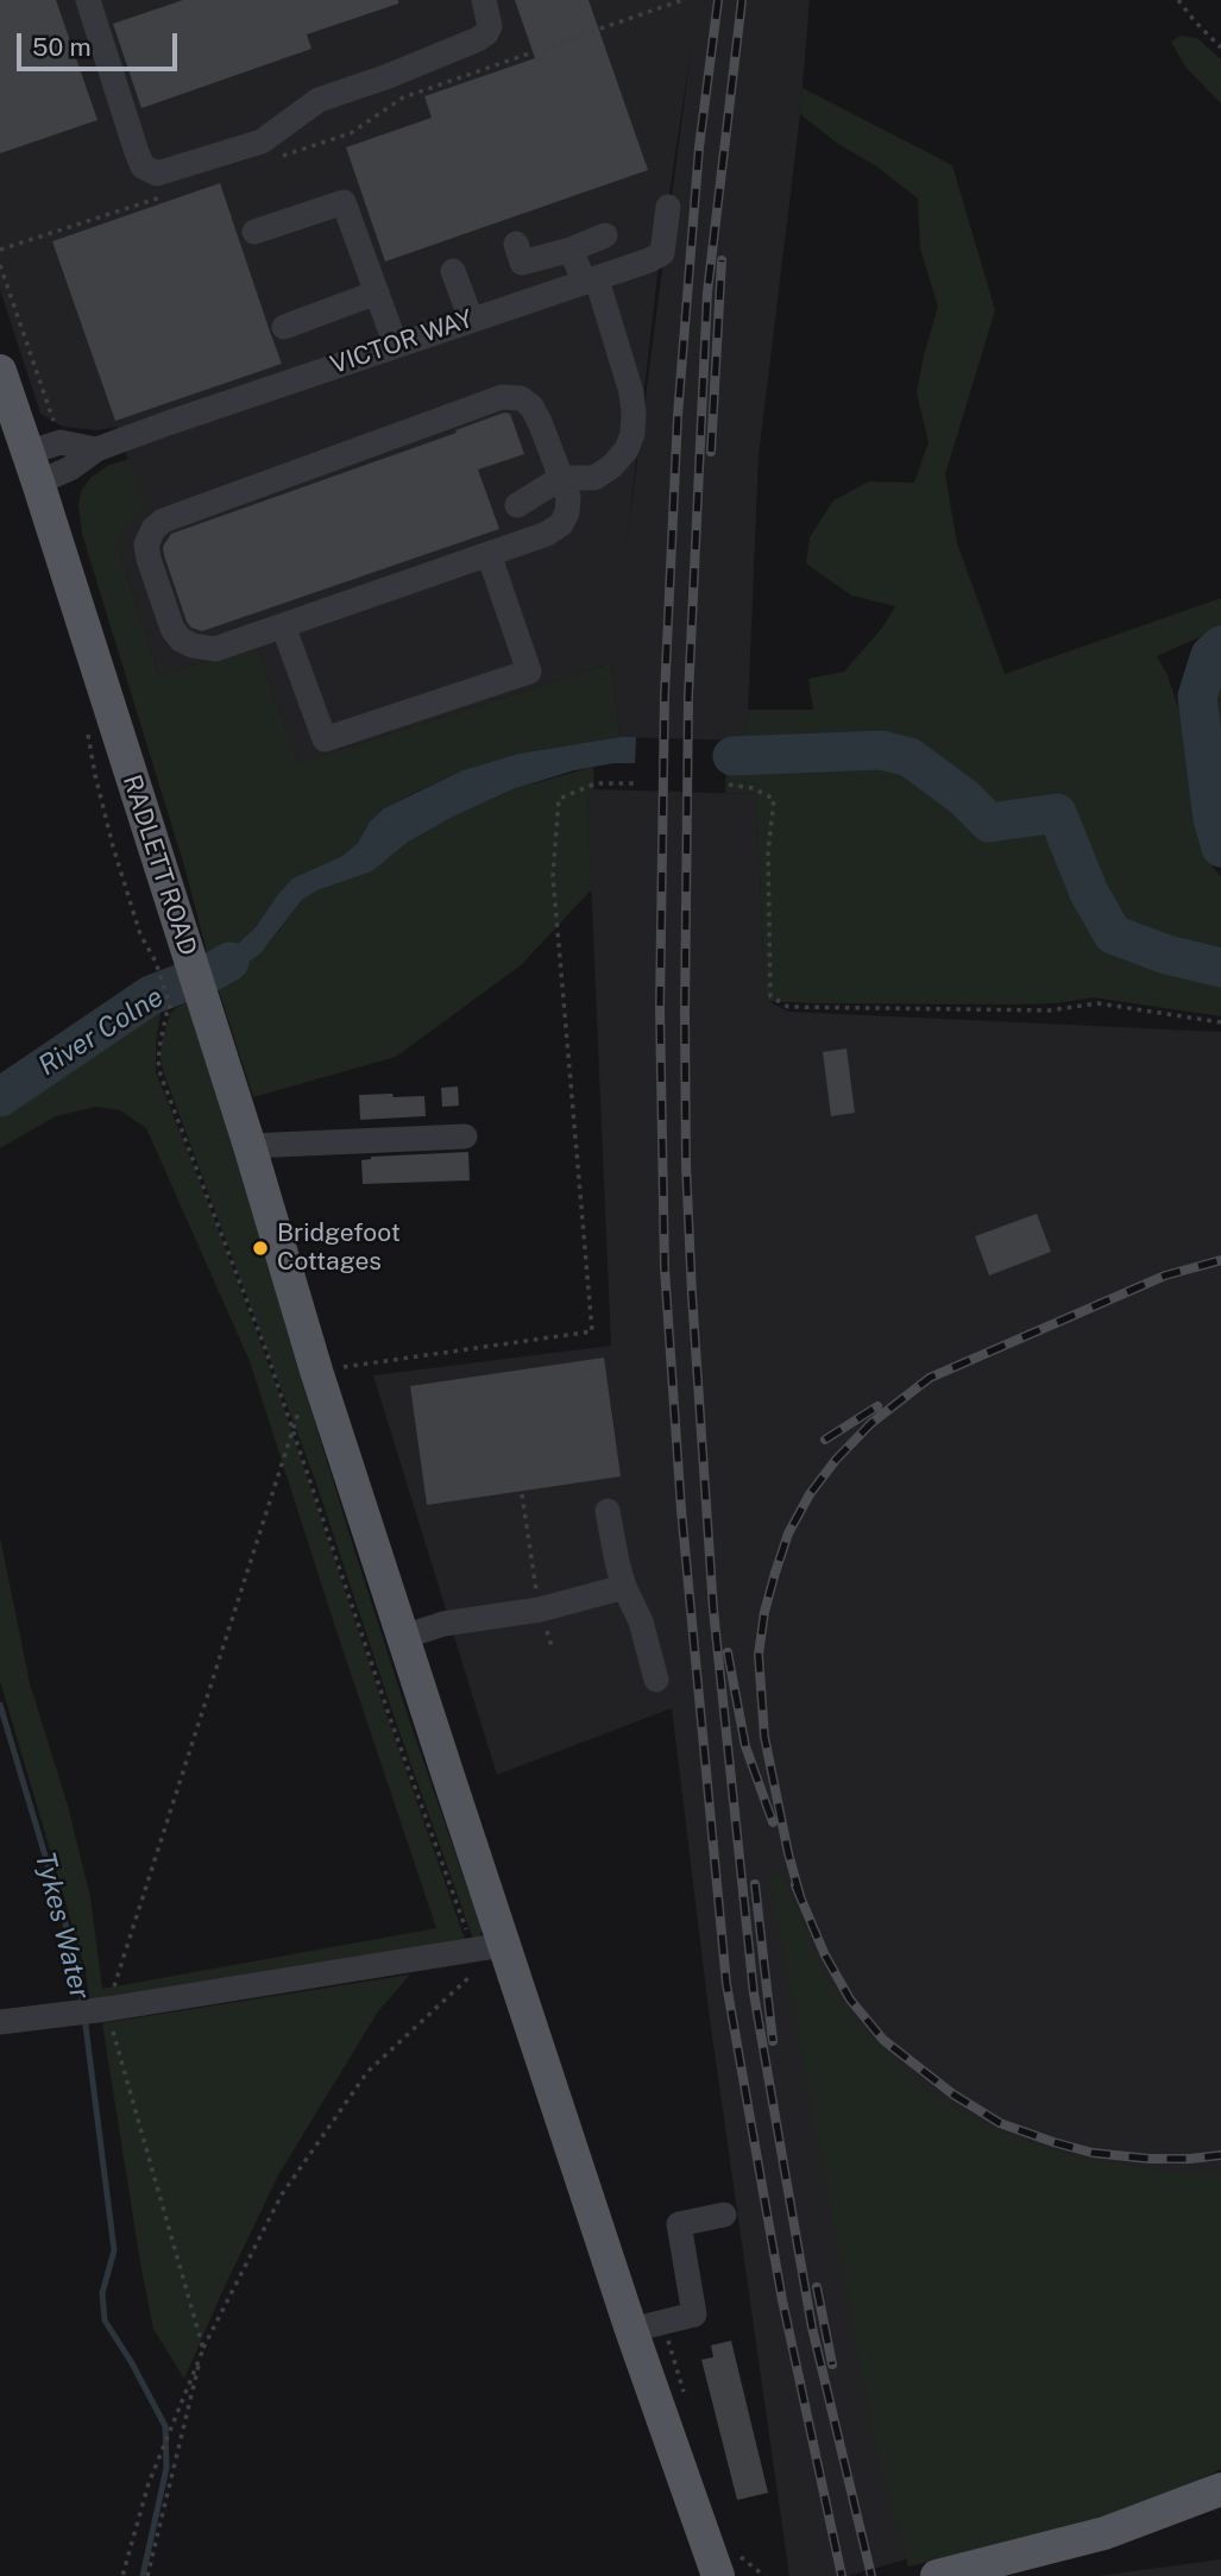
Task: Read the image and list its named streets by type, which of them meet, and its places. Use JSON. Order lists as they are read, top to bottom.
{
  "streets": {
    "main road": ["RADLETT ROAD"],
    "street": ["VICTOR WAY"]
  },
  "crossings": [
    ["VICTOR WAY", "RADLETT ROAD"]
  ],
  "water": ["River Colne", "Tykes Water"],
  "places": ["Bridgefoot Cottages"],
  "scale_bar": "50 m"
}
